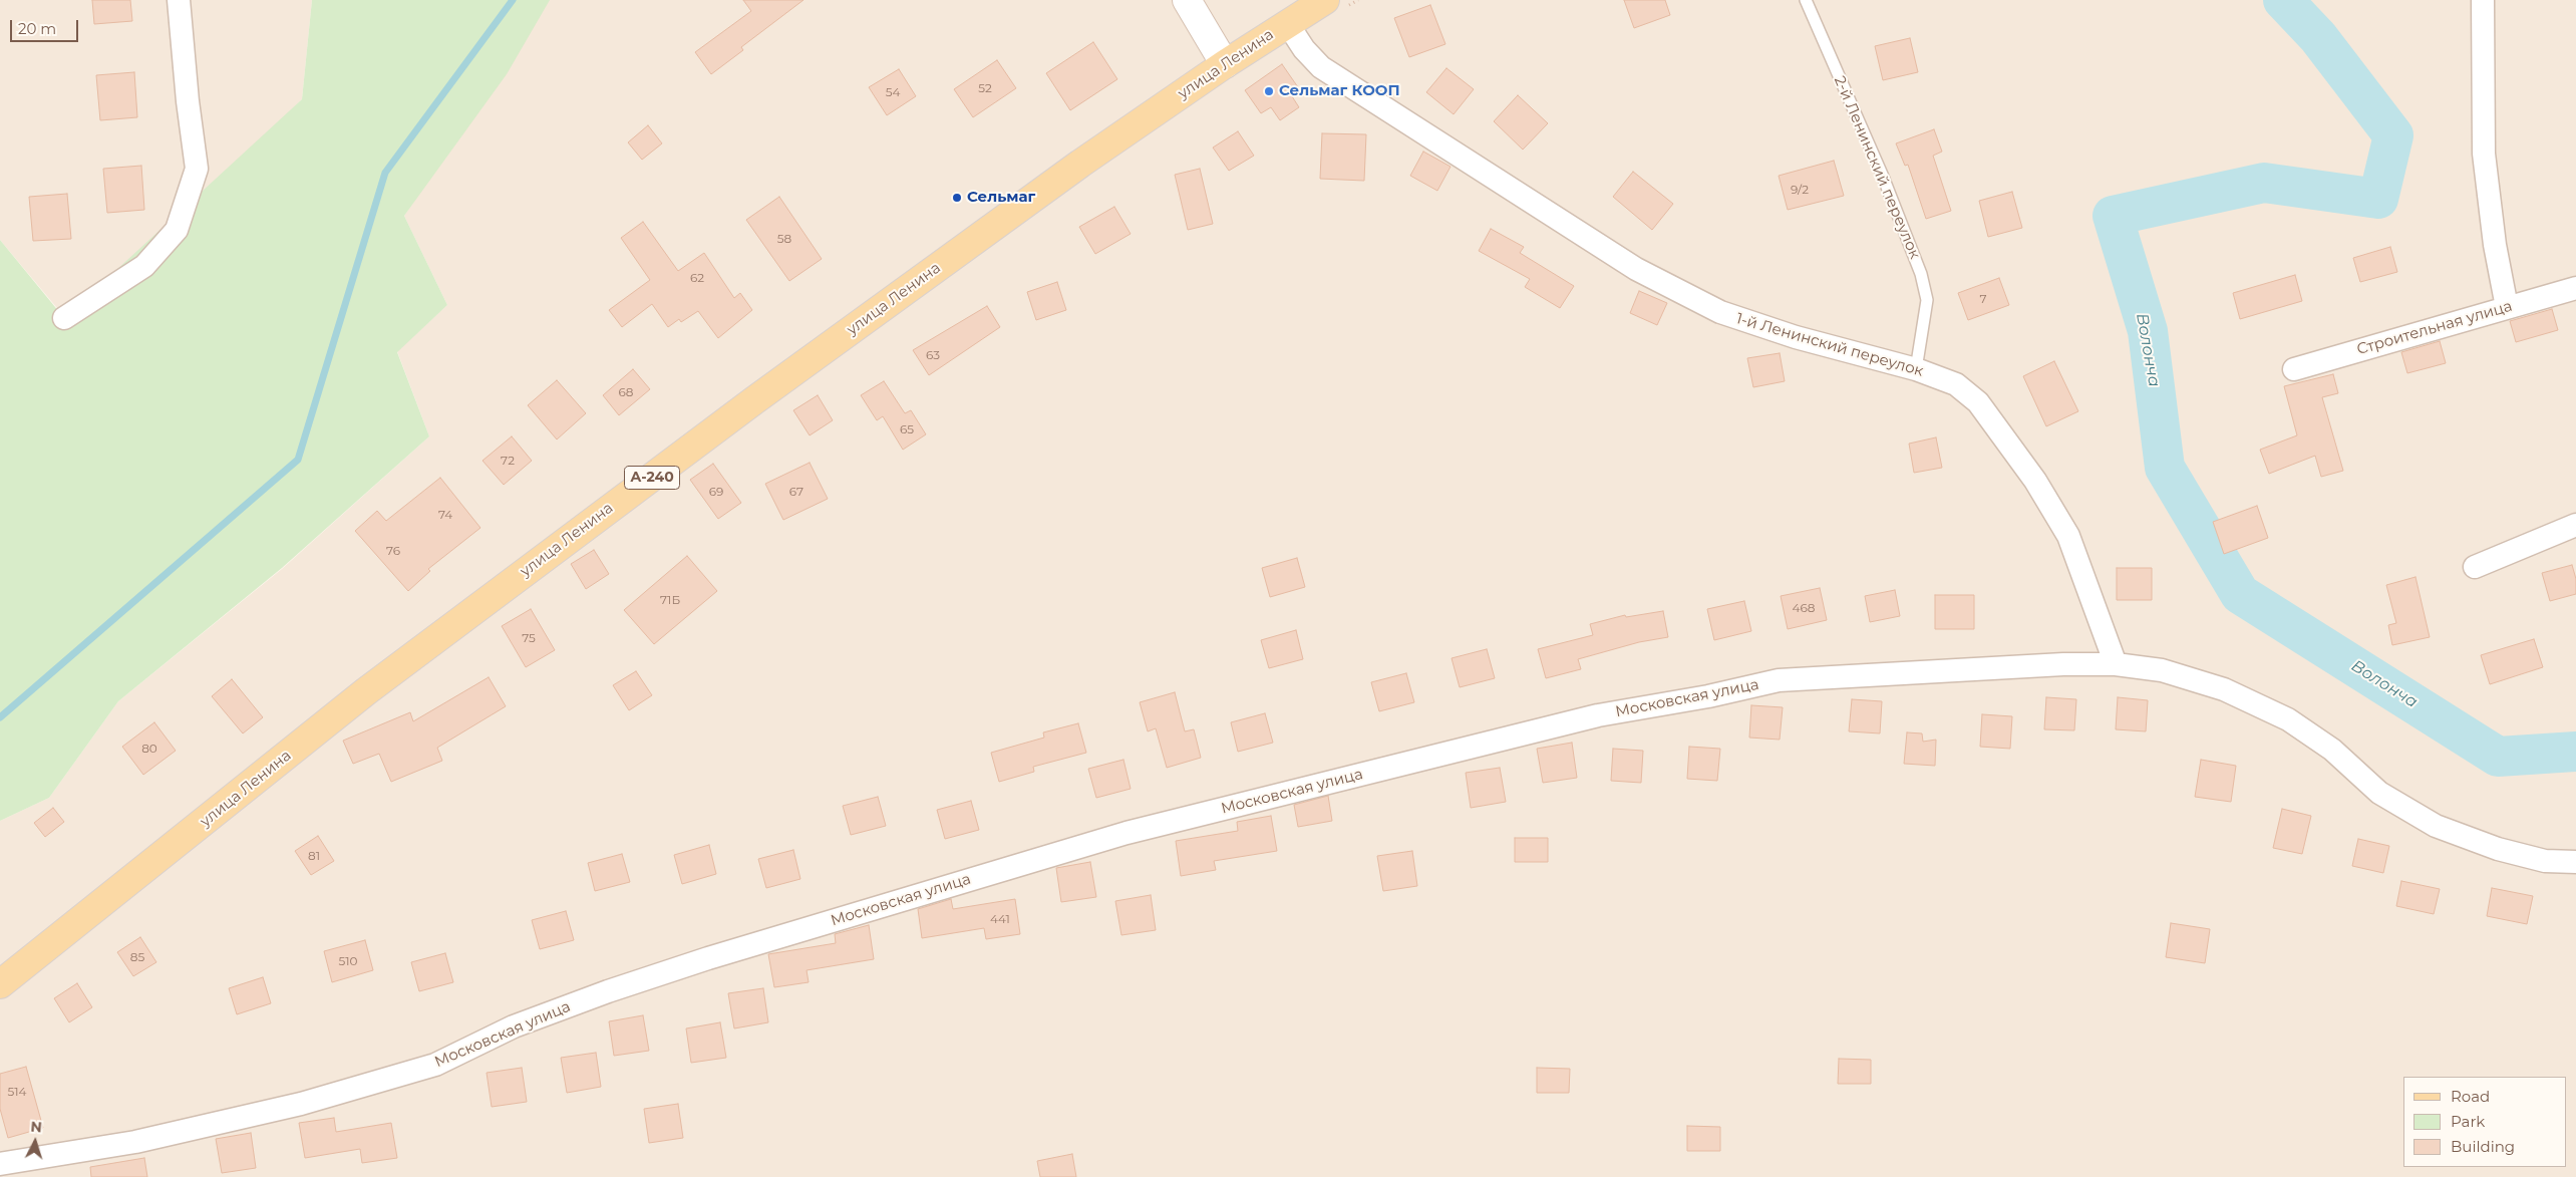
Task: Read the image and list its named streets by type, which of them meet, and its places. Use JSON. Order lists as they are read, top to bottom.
{
  "streets": {
    "main road": ["улица Ленина", "А-240"],
    "street": ["Строительная улица", "1-й Ленинский переулок", "Московская улица"],
    "lane": ["2-й Ленинский переулок"]
  },
  "crossings": [
    ["улица Ленина", "1-й Ленинский переулок"],
    ["2-й Ленинский переулок", "1-й Ленинский переулок"],
    ["1-й Ленинский переулок", "Московская улица"]
  ],
  "water": ["Волонча"],
  "places": ["Сельмаг КООП", "Сельмаг"],
  "house_numbers": [
    "52",
    "54",
    "9/2",
    "58",
    "62",
    "7",
    "63",
    "68",
    "65",
    "72",
    "69",
    "67",
    "74",
    "76",
    "71Б",
    "468",
    "75",
    "80",
    "81",
    "441",
    "85",
    "510",
    "514"
  ],
  "legend": ["Road", "Park", "Building"],
  "scale_bar": "20 m",
  "north": "top"
}
